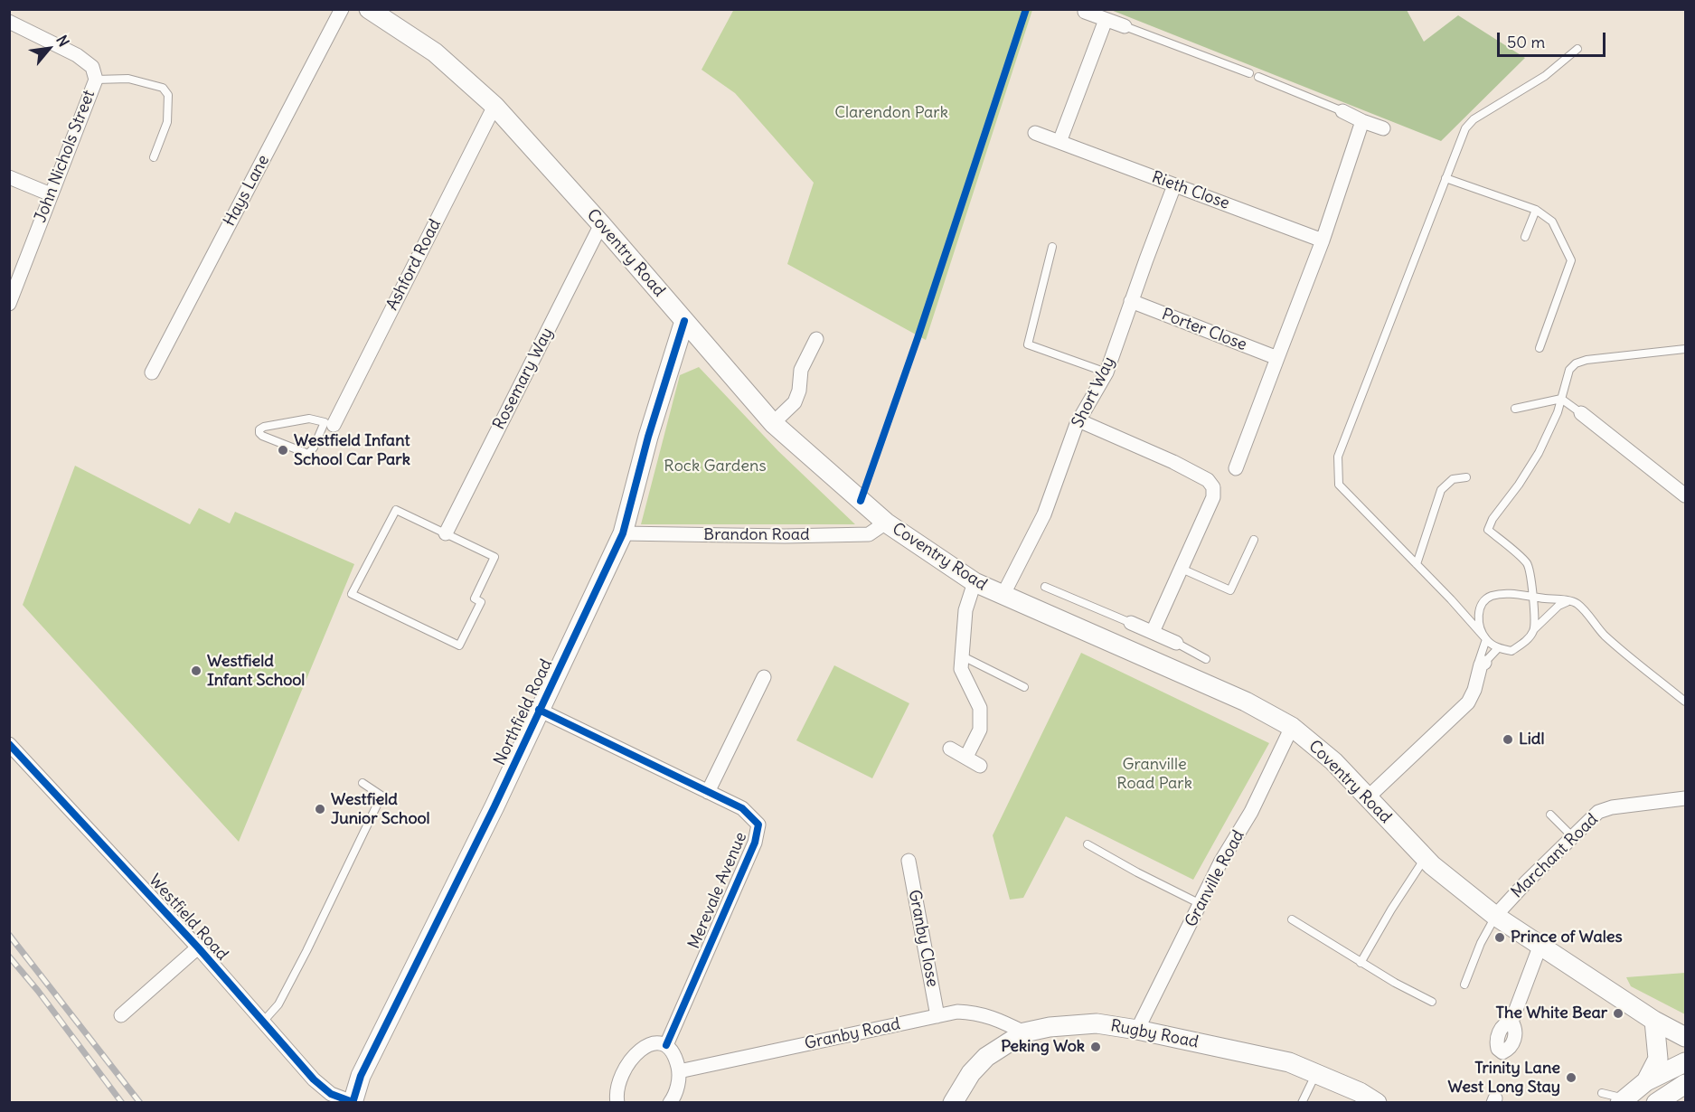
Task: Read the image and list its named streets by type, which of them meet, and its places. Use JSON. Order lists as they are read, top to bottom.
{
  "streets": {
    "main road": ["Coventry Road", "Northfield Road", "Rugby Road"],
    "street": [
      "John Nichols Street",
      "Hays Lane",
      "Rieth Close",
      "Ashford Road",
      "Porter Close",
      "Rosemary Way",
      "Short Way",
      "Brandon Road",
      "Marchant Road",
      "Granville Road",
      "Merevale Avenue",
      "Westfield Road",
      "Granby Close",
      "Granby Road"
    ]
  },
  "crossings": [
    ["Rieth Close", "Short Way"],
    ["Coventry Road", "Ashford Road"],
    ["Coventry Road", "Rosemary Way"],
    ["Coventry Road", "Short Way"],
    ["Coventry Road", "Brandon Road"],
    ["Coventry Road", "Northfield Road"],
    ["Coventry Road", "Marchant Road"],
    ["Coventry Road", "Granville Road"],
    ["Porter Close", "Short Way"],
    ["Brandon Road", "Northfield Road"],
    ["Northfield Road", "Merevale Avenue"],
    ["Northfield Road", "Westfield Road"],
    ["Granville Road", "Rugby Road"],
    ["Granby Close", "Granby Road"],
    ["Granby Road", "Rugby Road"]
  ],
  "parks": ["Clarendon Park", "Rock Gardens", "Granville Road Park"],
  "places": [
    "Westfield Infant School Car Park",
    "Westfield Infant School",
    "Lidl",
    "Westfield Junior School",
    "Prince of Wales",
    "The White Bear",
    "Peking Wok",
    "Trinity Lane West Long Stay"
  ],
  "scale_bar": "50 m",
  "north": "top right"
}
